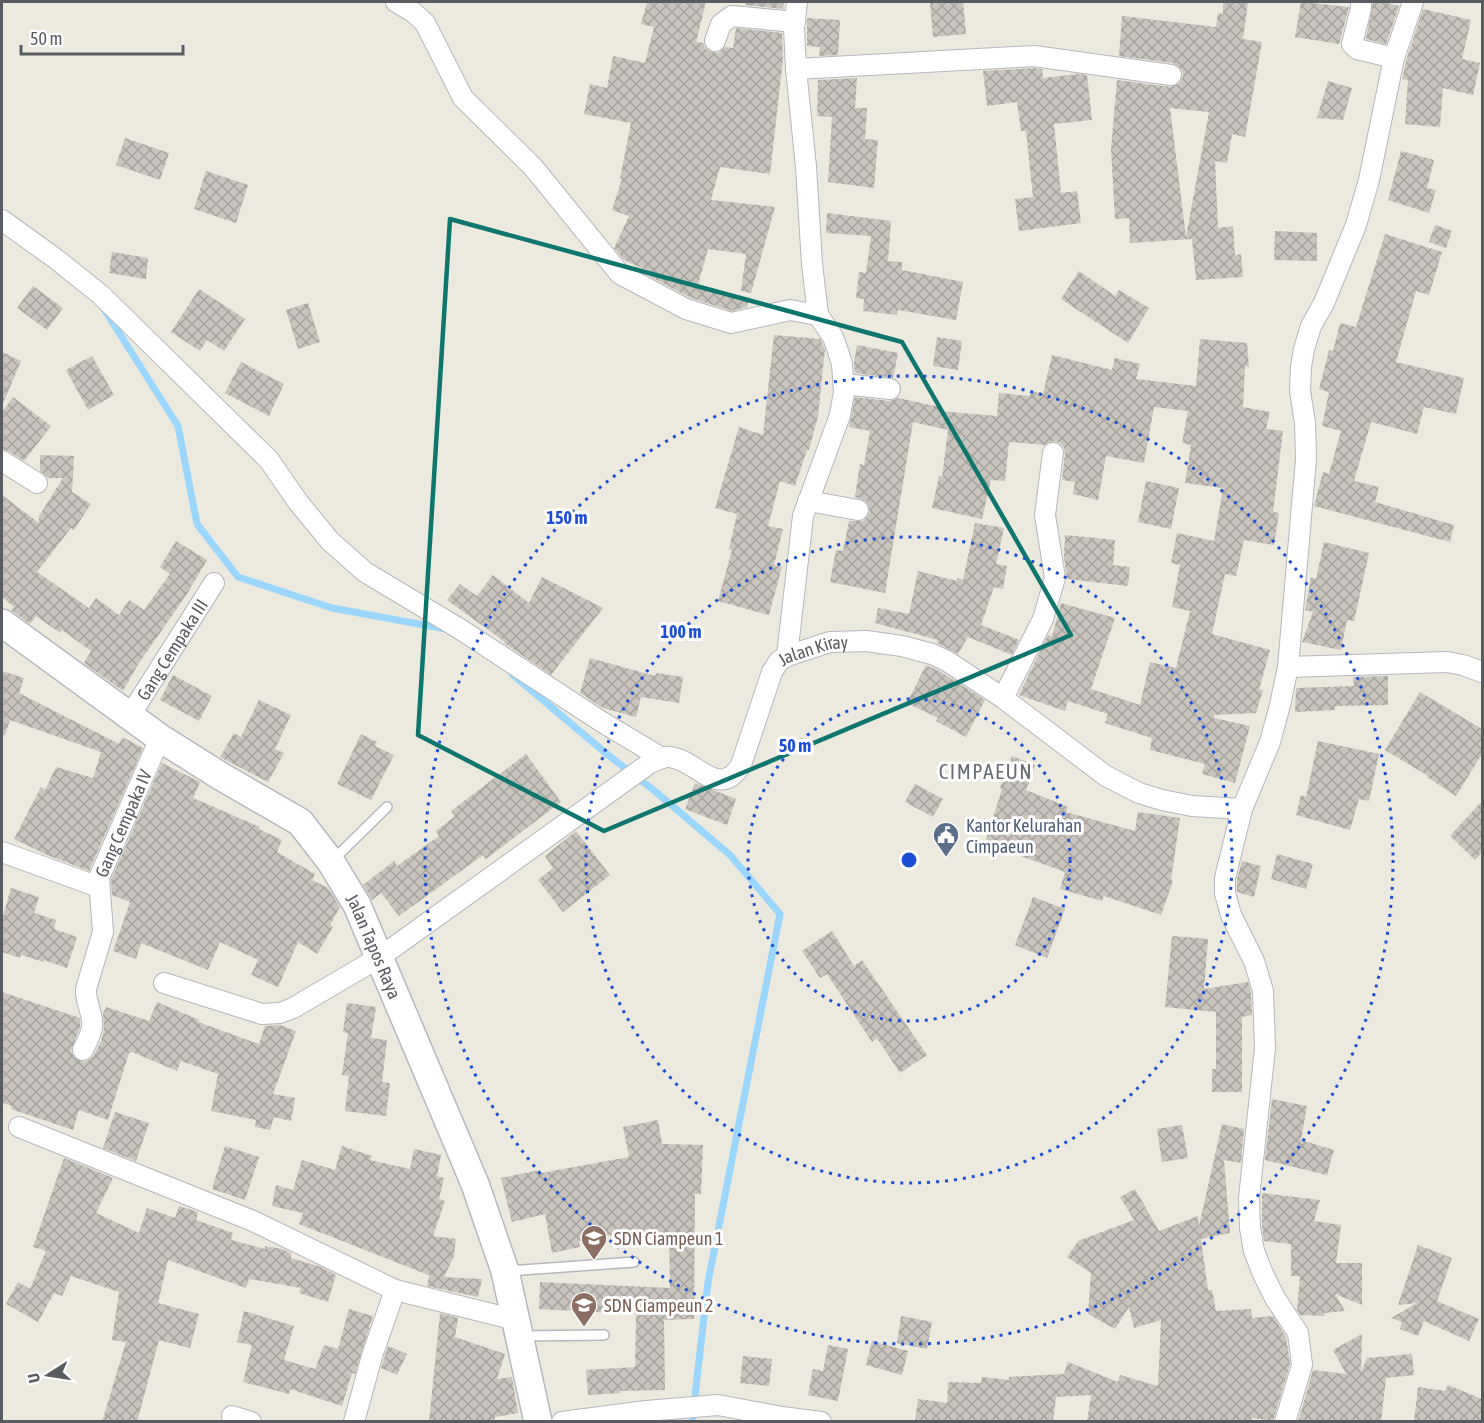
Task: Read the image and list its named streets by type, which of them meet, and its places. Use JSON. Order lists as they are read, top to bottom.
{
  "streets": {
    "main road": ["Jalan Tapos Raya"],
    "street": ["Gang Cempaka III", "Jalan Kiray", "Gang Cempaka IV"]
  },
  "crossings": [
    ["Gang Cempaka III", "Jalan Tapos Raya"],
    ["Gang Cempaka IV", "Jalan Tapos Raya"]
  ],
  "districts": ["CIMPAEUN"],
  "places": {
    "public building": ["Kantor Kelurahan Cimpaeun"],
    "school or university": ["SDN Ciampeun 1", "SDN Ciampeun 2"]
  },
  "scale_bar": "50 m",
  "north": "left",
  "rings": ["150 m", "100 m", "50 m"]
}
